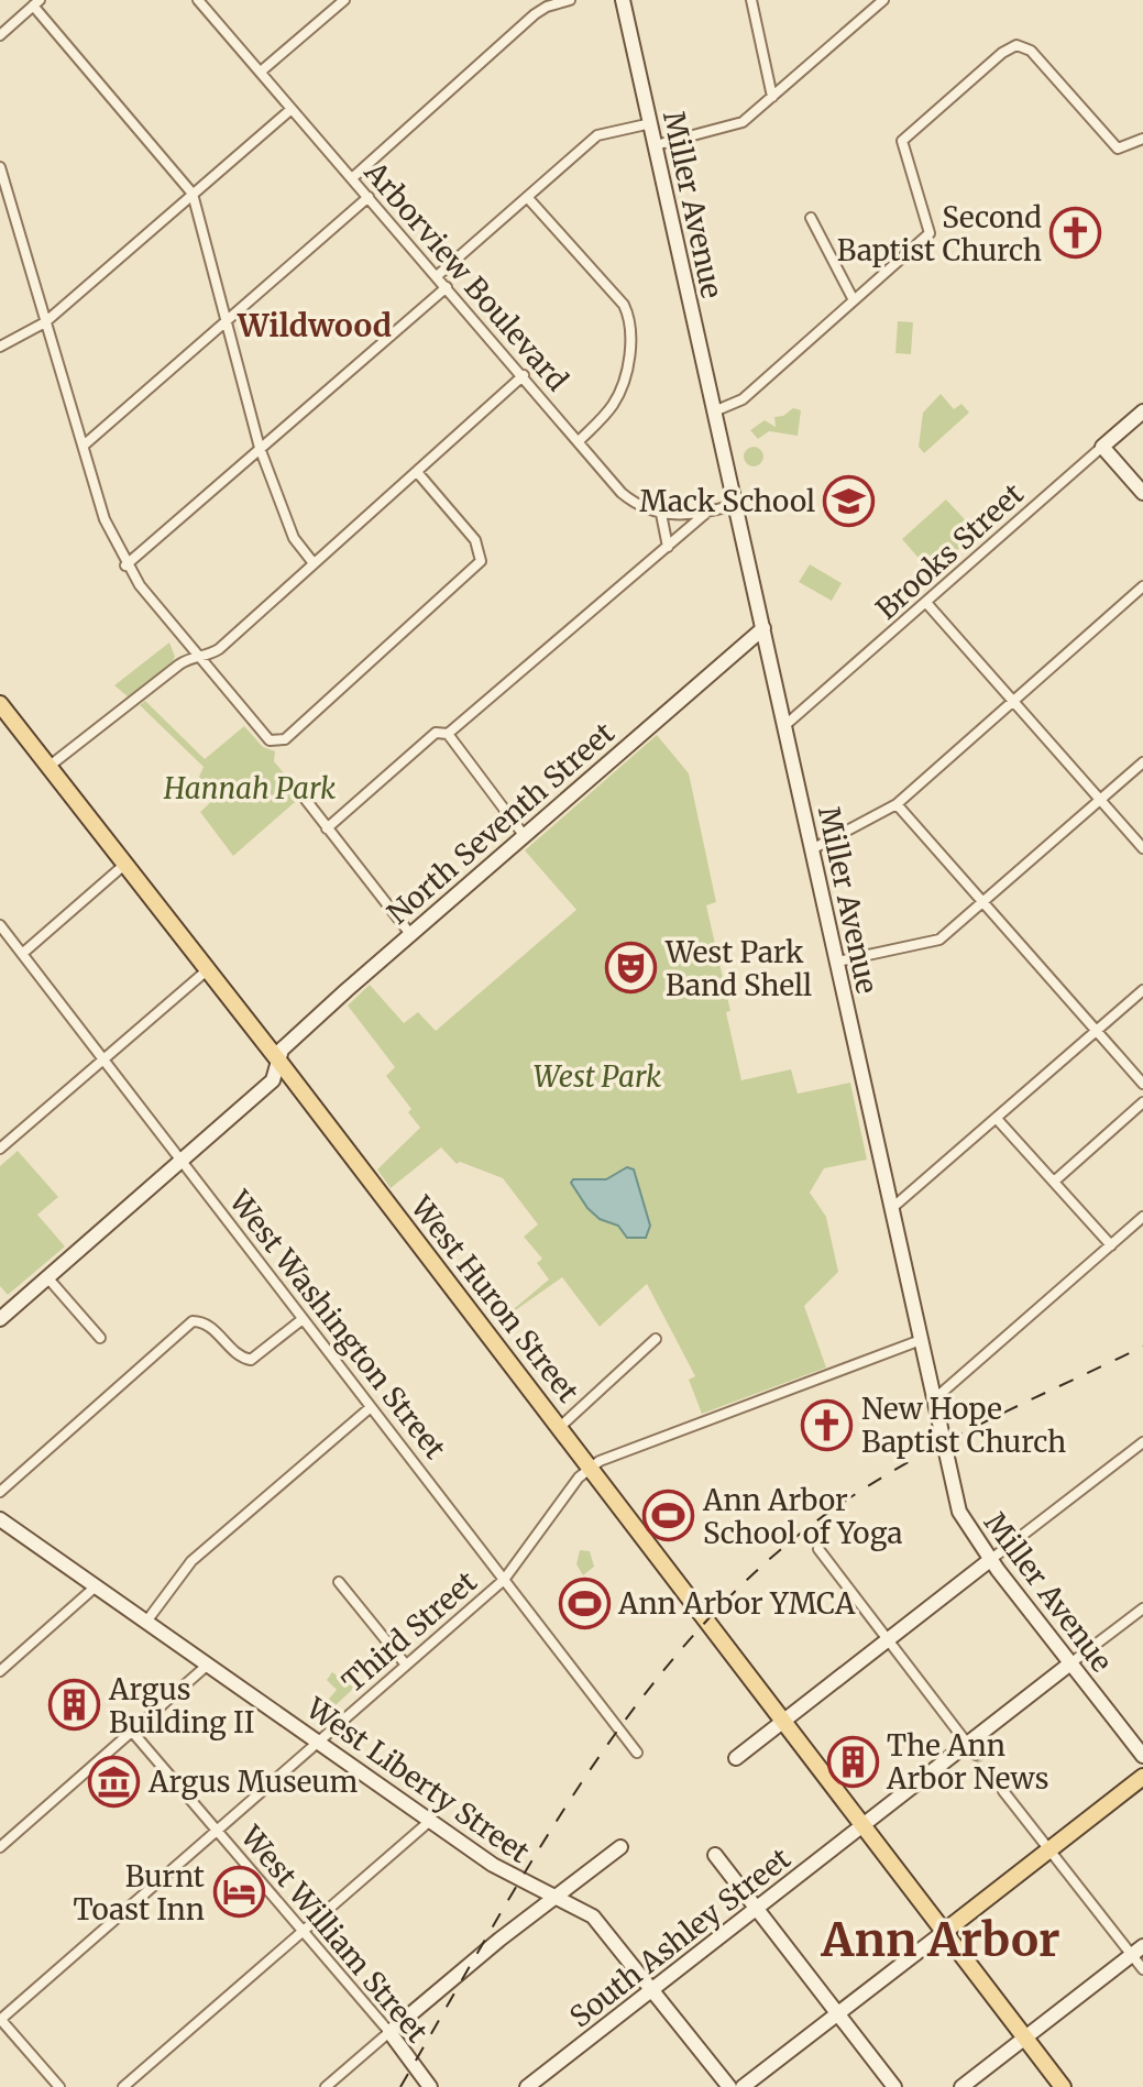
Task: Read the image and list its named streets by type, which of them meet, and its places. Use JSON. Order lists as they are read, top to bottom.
{
  "streets": {
    "main road": [
      "Miller Avenue",
      "Brooks Street",
      "North Seventh Street",
      "West Huron Street",
      "West Liberty Street",
      "West William Street",
      "South Ashley Street"
    ],
    "street": ["Arborview Boulevard", "West Washington Street", "Third Street"]
  },
  "crossings": [
    ["Miller Avenue", "Arborview Boulevard"],
    ["Miller Avenue", "Brooks Street"],
    ["Miller Avenue", "North Seventh Street"],
    ["Miller Avenue", "South Ashley Street"],
    ["North Seventh Street", "West Huron Street"],
    ["North Seventh Street", "West Washington Street"],
    ["West Huron Street", "Third Street"],
    ["West Huron Street", "South Ashley Street"],
    ["West Washington Street", "Third Street"],
    ["Third Street", "West Liberty Street"],
    ["Third Street", "West William Street"],
    ["West Liberty Street", "South Ashley Street"]
  ],
  "districts": ["Wildwood", "Ann Arbor"],
  "parks": ["Hannah Park", "West Park"],
  "places": {
    "church": ["Second Baptist Church", "New Hope Baptist Church"],
    "school or university": ["Mack School"],
    "theatre": ["West Park Band Shell"],
    "sports": ["Ann Arbor School of Yoga", "Ann Arbor YMCA"],
    "building": ["Argus Building II", "The Ann Arbor News"],
    "museum": ["Argus Museum"],
    "hotel": ["Burnt Toast Inn"]
  }
}
